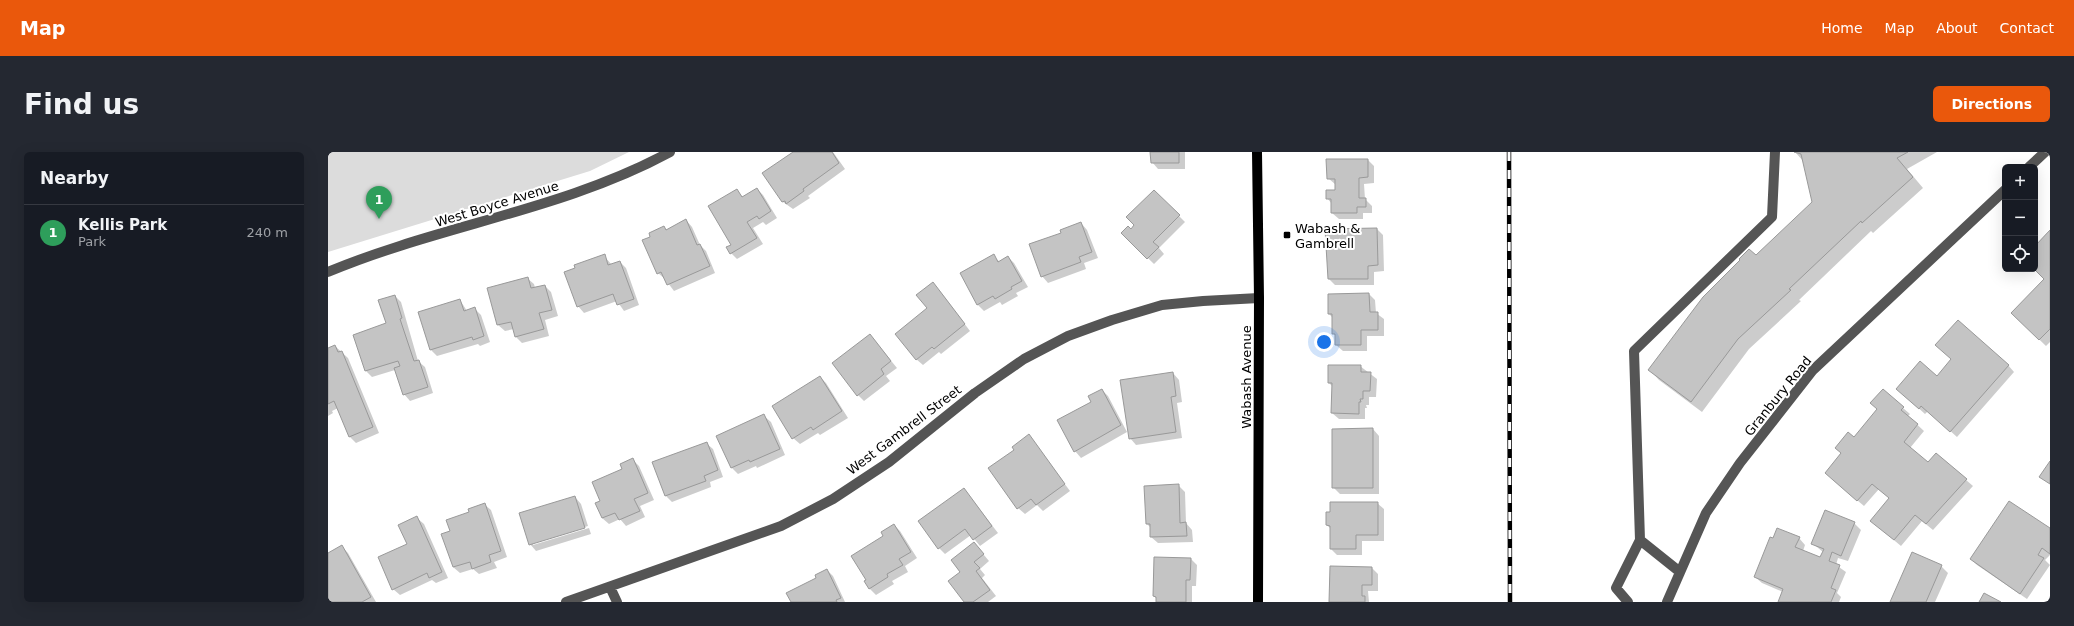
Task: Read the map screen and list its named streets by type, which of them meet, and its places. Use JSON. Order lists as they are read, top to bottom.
{
  "streets": {
    "main road": ["Wabash Avenue"],
    "street": ["West Boyce Avenue", "Granbury Road", "West Gambrell Street"]
  },
  "crossings": [
    ["Wabash Avenue", "West Gambrell Street"]
  ],
  "places": {
    "transit": ["Wabash & Gambrell"]
  },
  "page": {
    "header": "Map",
    "nav": [
      "Home",
      "Map",
      "About",
      "Contact"
    ],
    "buttons": "Directions",
    "title": "Find us",
    "heading": "Nearby",
    "map_buttons": ["+", "−"],
    "pins": "1",
    "list": [
      {
        "mark": "1",
        "name": "Kellis Park",
        "note": "Park",
        "value": "240 m"
      }
    ]
  }
}
